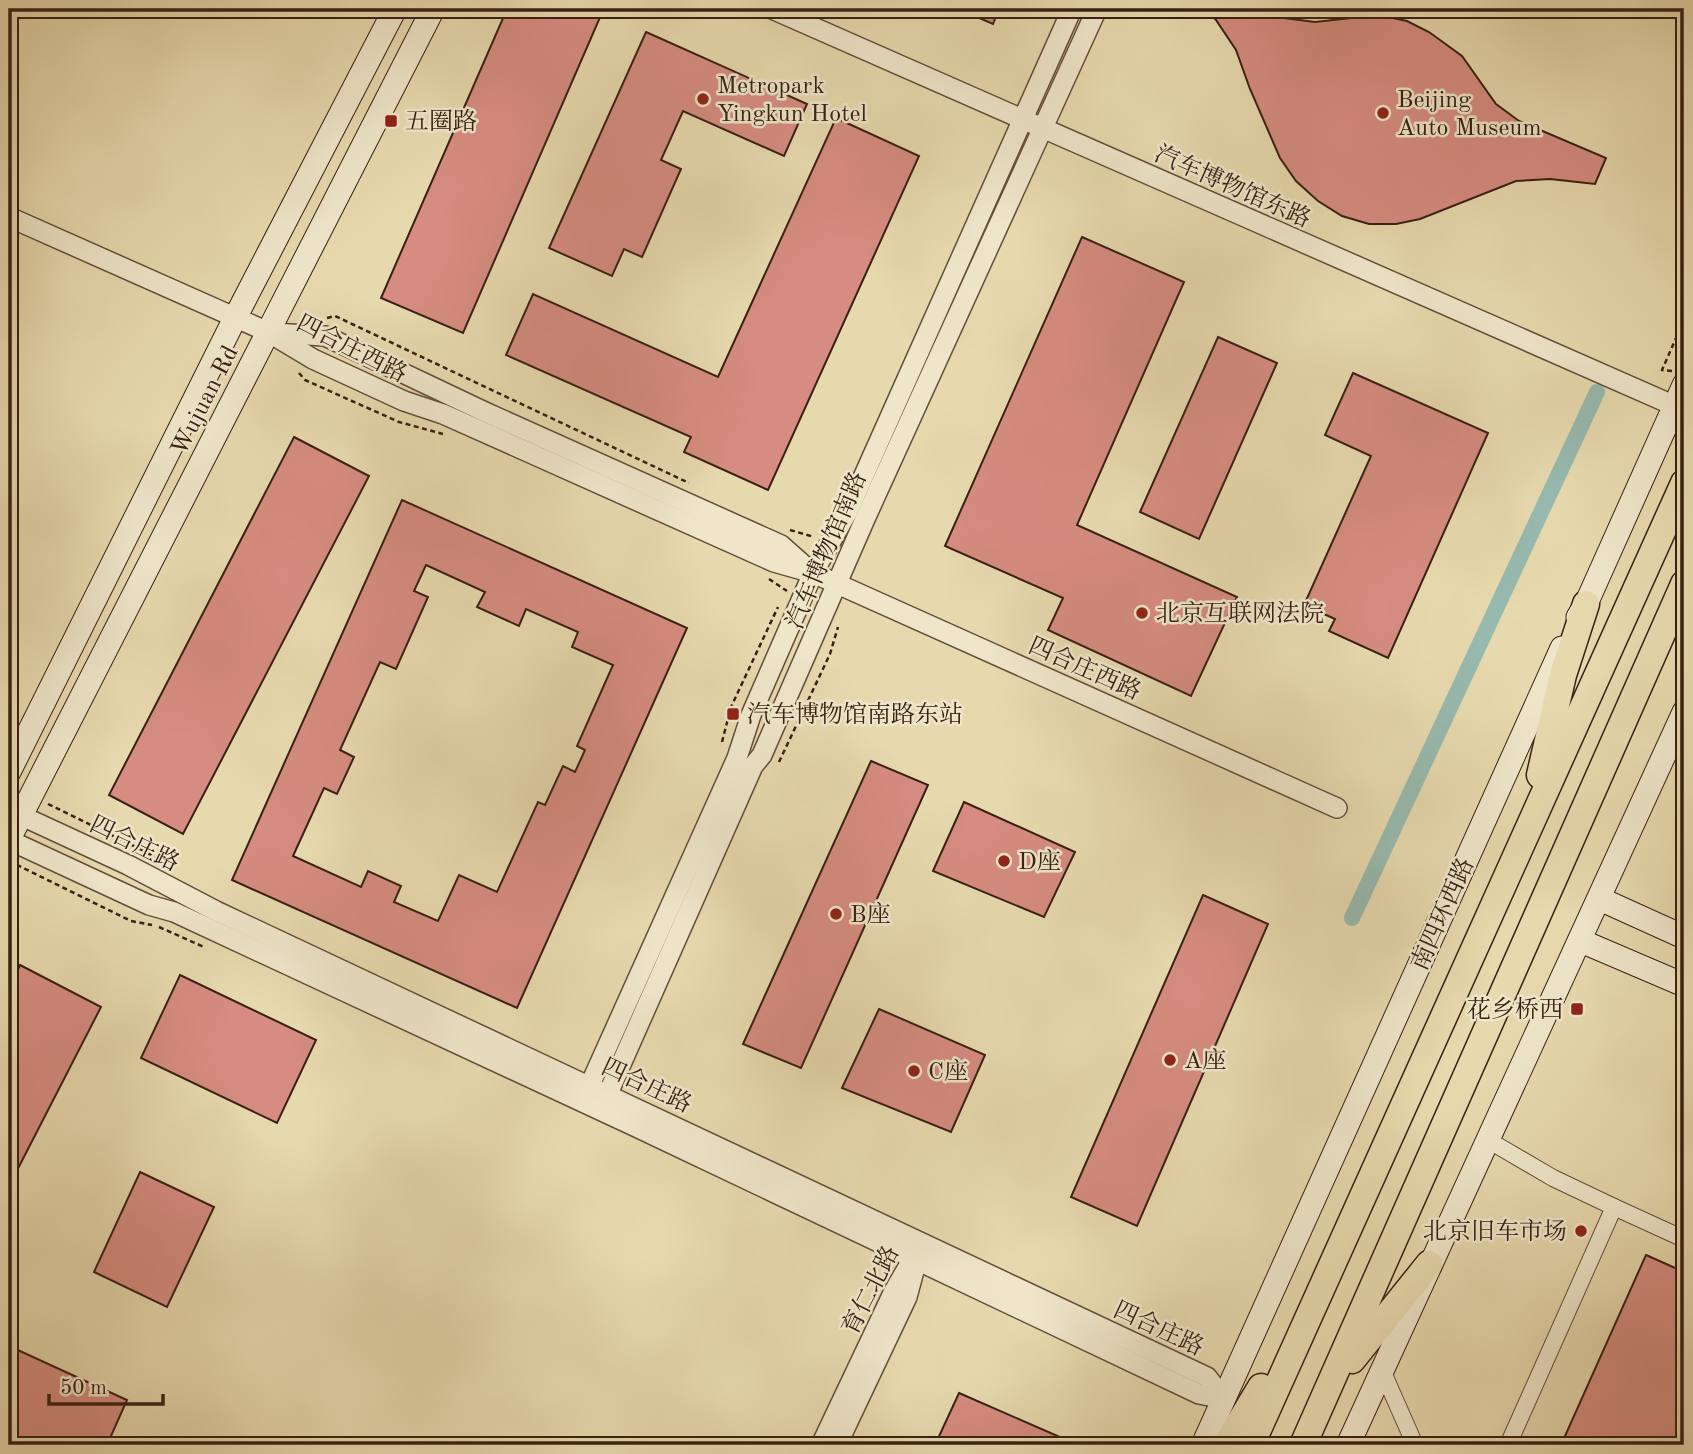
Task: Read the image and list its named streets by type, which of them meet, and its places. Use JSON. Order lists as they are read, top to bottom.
{
  "streets": {
    "highway": ["南四环西路"],
    "main road": ["Wujuan Rd"],
    "street": [
      "汽车博物馆东路",
      "四合庄西路",
      "汽车博物馆南路",
      "四合庄路",
      "育仁北路"
    ]
  },
  "crossings": [
    ["汽车博物馆东路", "汽车博物馆南路"],
    ["汽车博物馆东路", "南四环西路"],
    ["四合庄西路", "Wujuan Rd"],
    ["四合庄西路", "汽车博物馆南路"],
    ["Wujuan Rd", "四合庄路"],
    ["汽车博物馆南路", "四合庄路"],
    ["四合庄路", "南四环西路"],
    ["四合庄路", "育仁北路"]
  ],
  "places": {
    "other": [
      "Metropark Yingkun Hotel",
      "Beijing Auto Museum",
      "北京互联网法院",
      "D座",
      "B座",
      "A座",
      "C座",
      "北京旧车市场"
    ],
    "transit": ["五圈路", "汽车博物馆南路东站", "花乡桥西"]
  },
  "scale_bar": "50 m"
}
